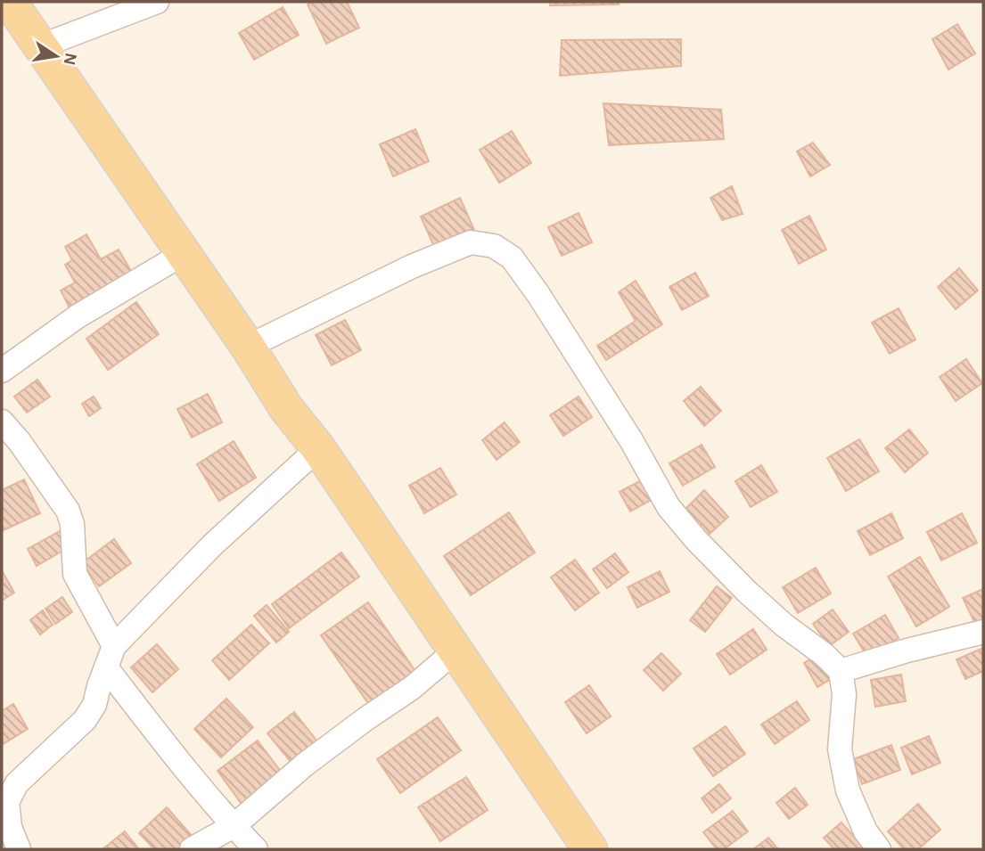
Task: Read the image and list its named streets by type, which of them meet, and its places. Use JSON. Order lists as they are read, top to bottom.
{
  "north": "right"
}
